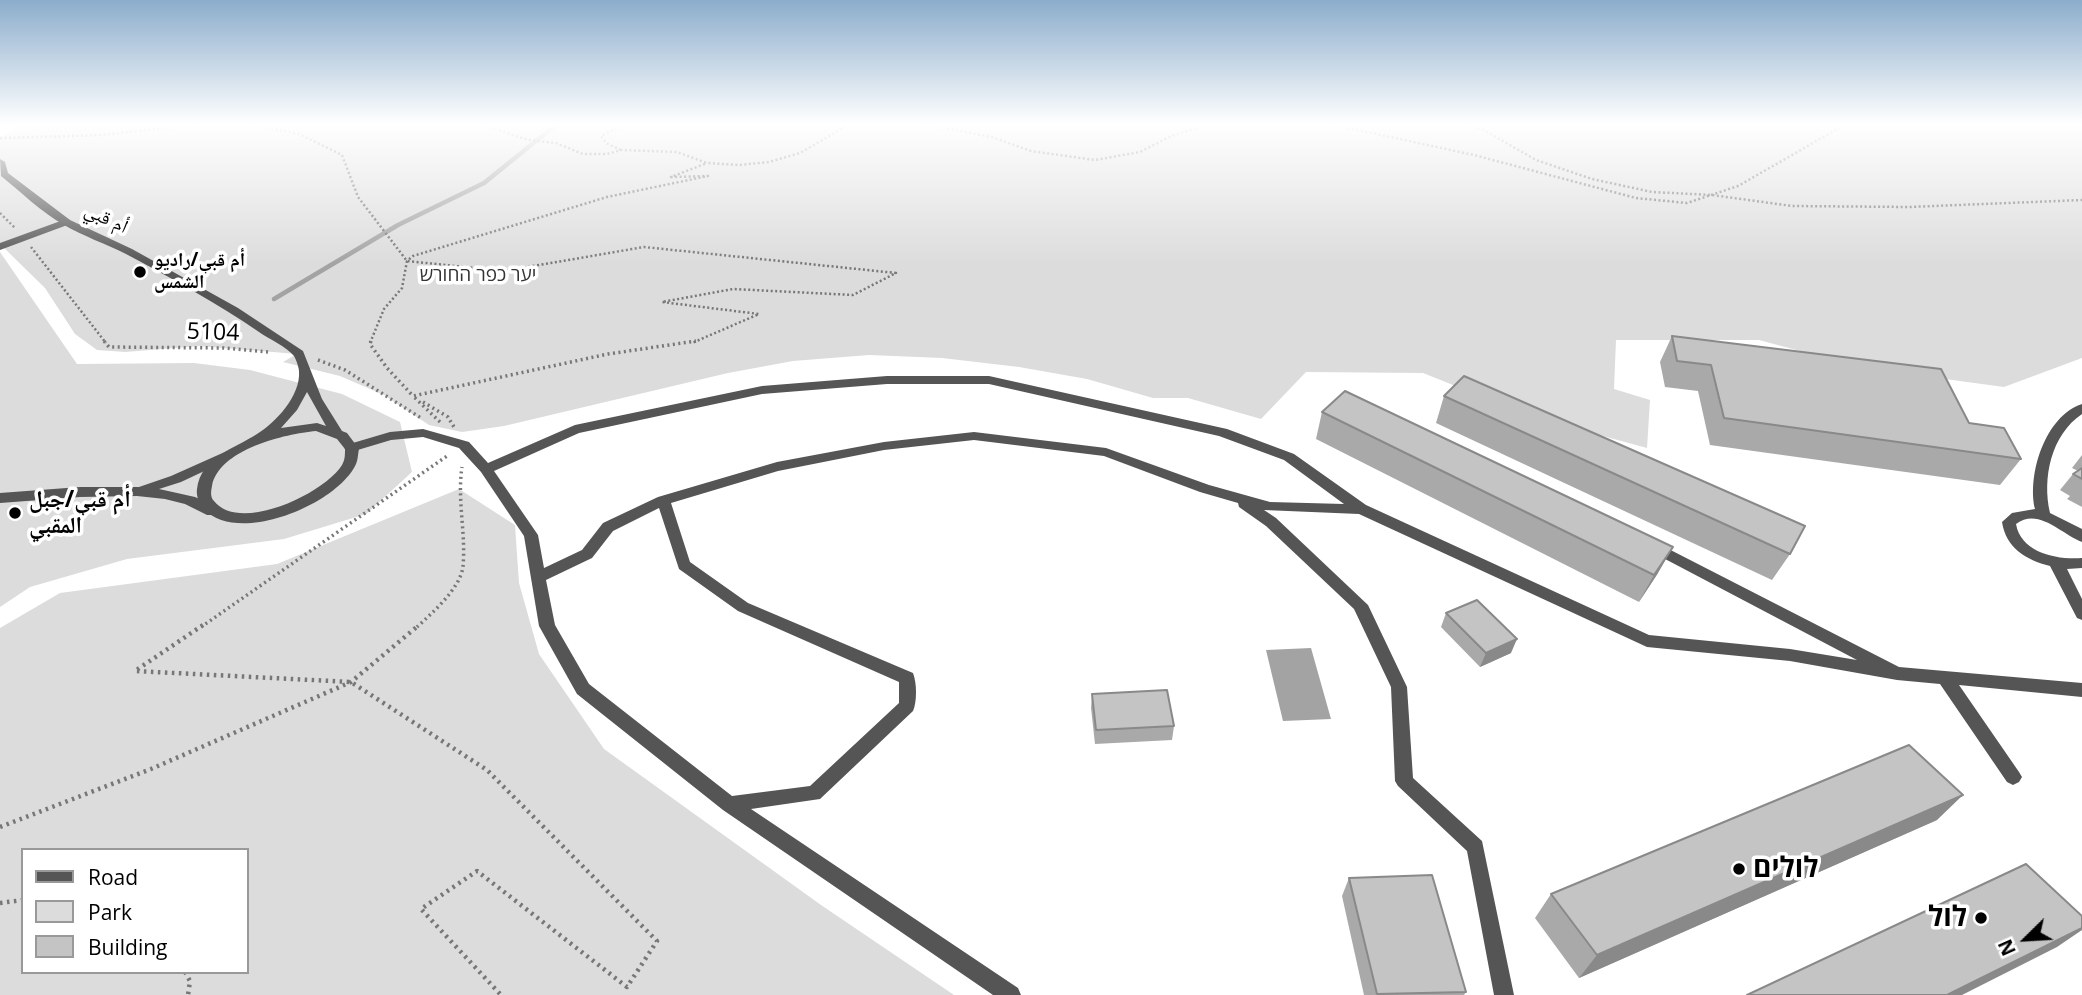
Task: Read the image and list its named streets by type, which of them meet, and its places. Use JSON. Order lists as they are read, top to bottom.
{
  "streets": {
    "street": ["أم قبي"],
    "path": ["5104"]
  },
  "crossings": [
    ["أم قبي", "5104"]
  ],
  "parks": ["יער כפר החורש"],
  "places": [
    "أم قبي/راديو الشمس",
    "أم قبي/جبل المقبي",
    "לולים",
    "לול"
  ],
  "legend": ["Road", "Park", "Building"],
  "north": "bottom left"
}
